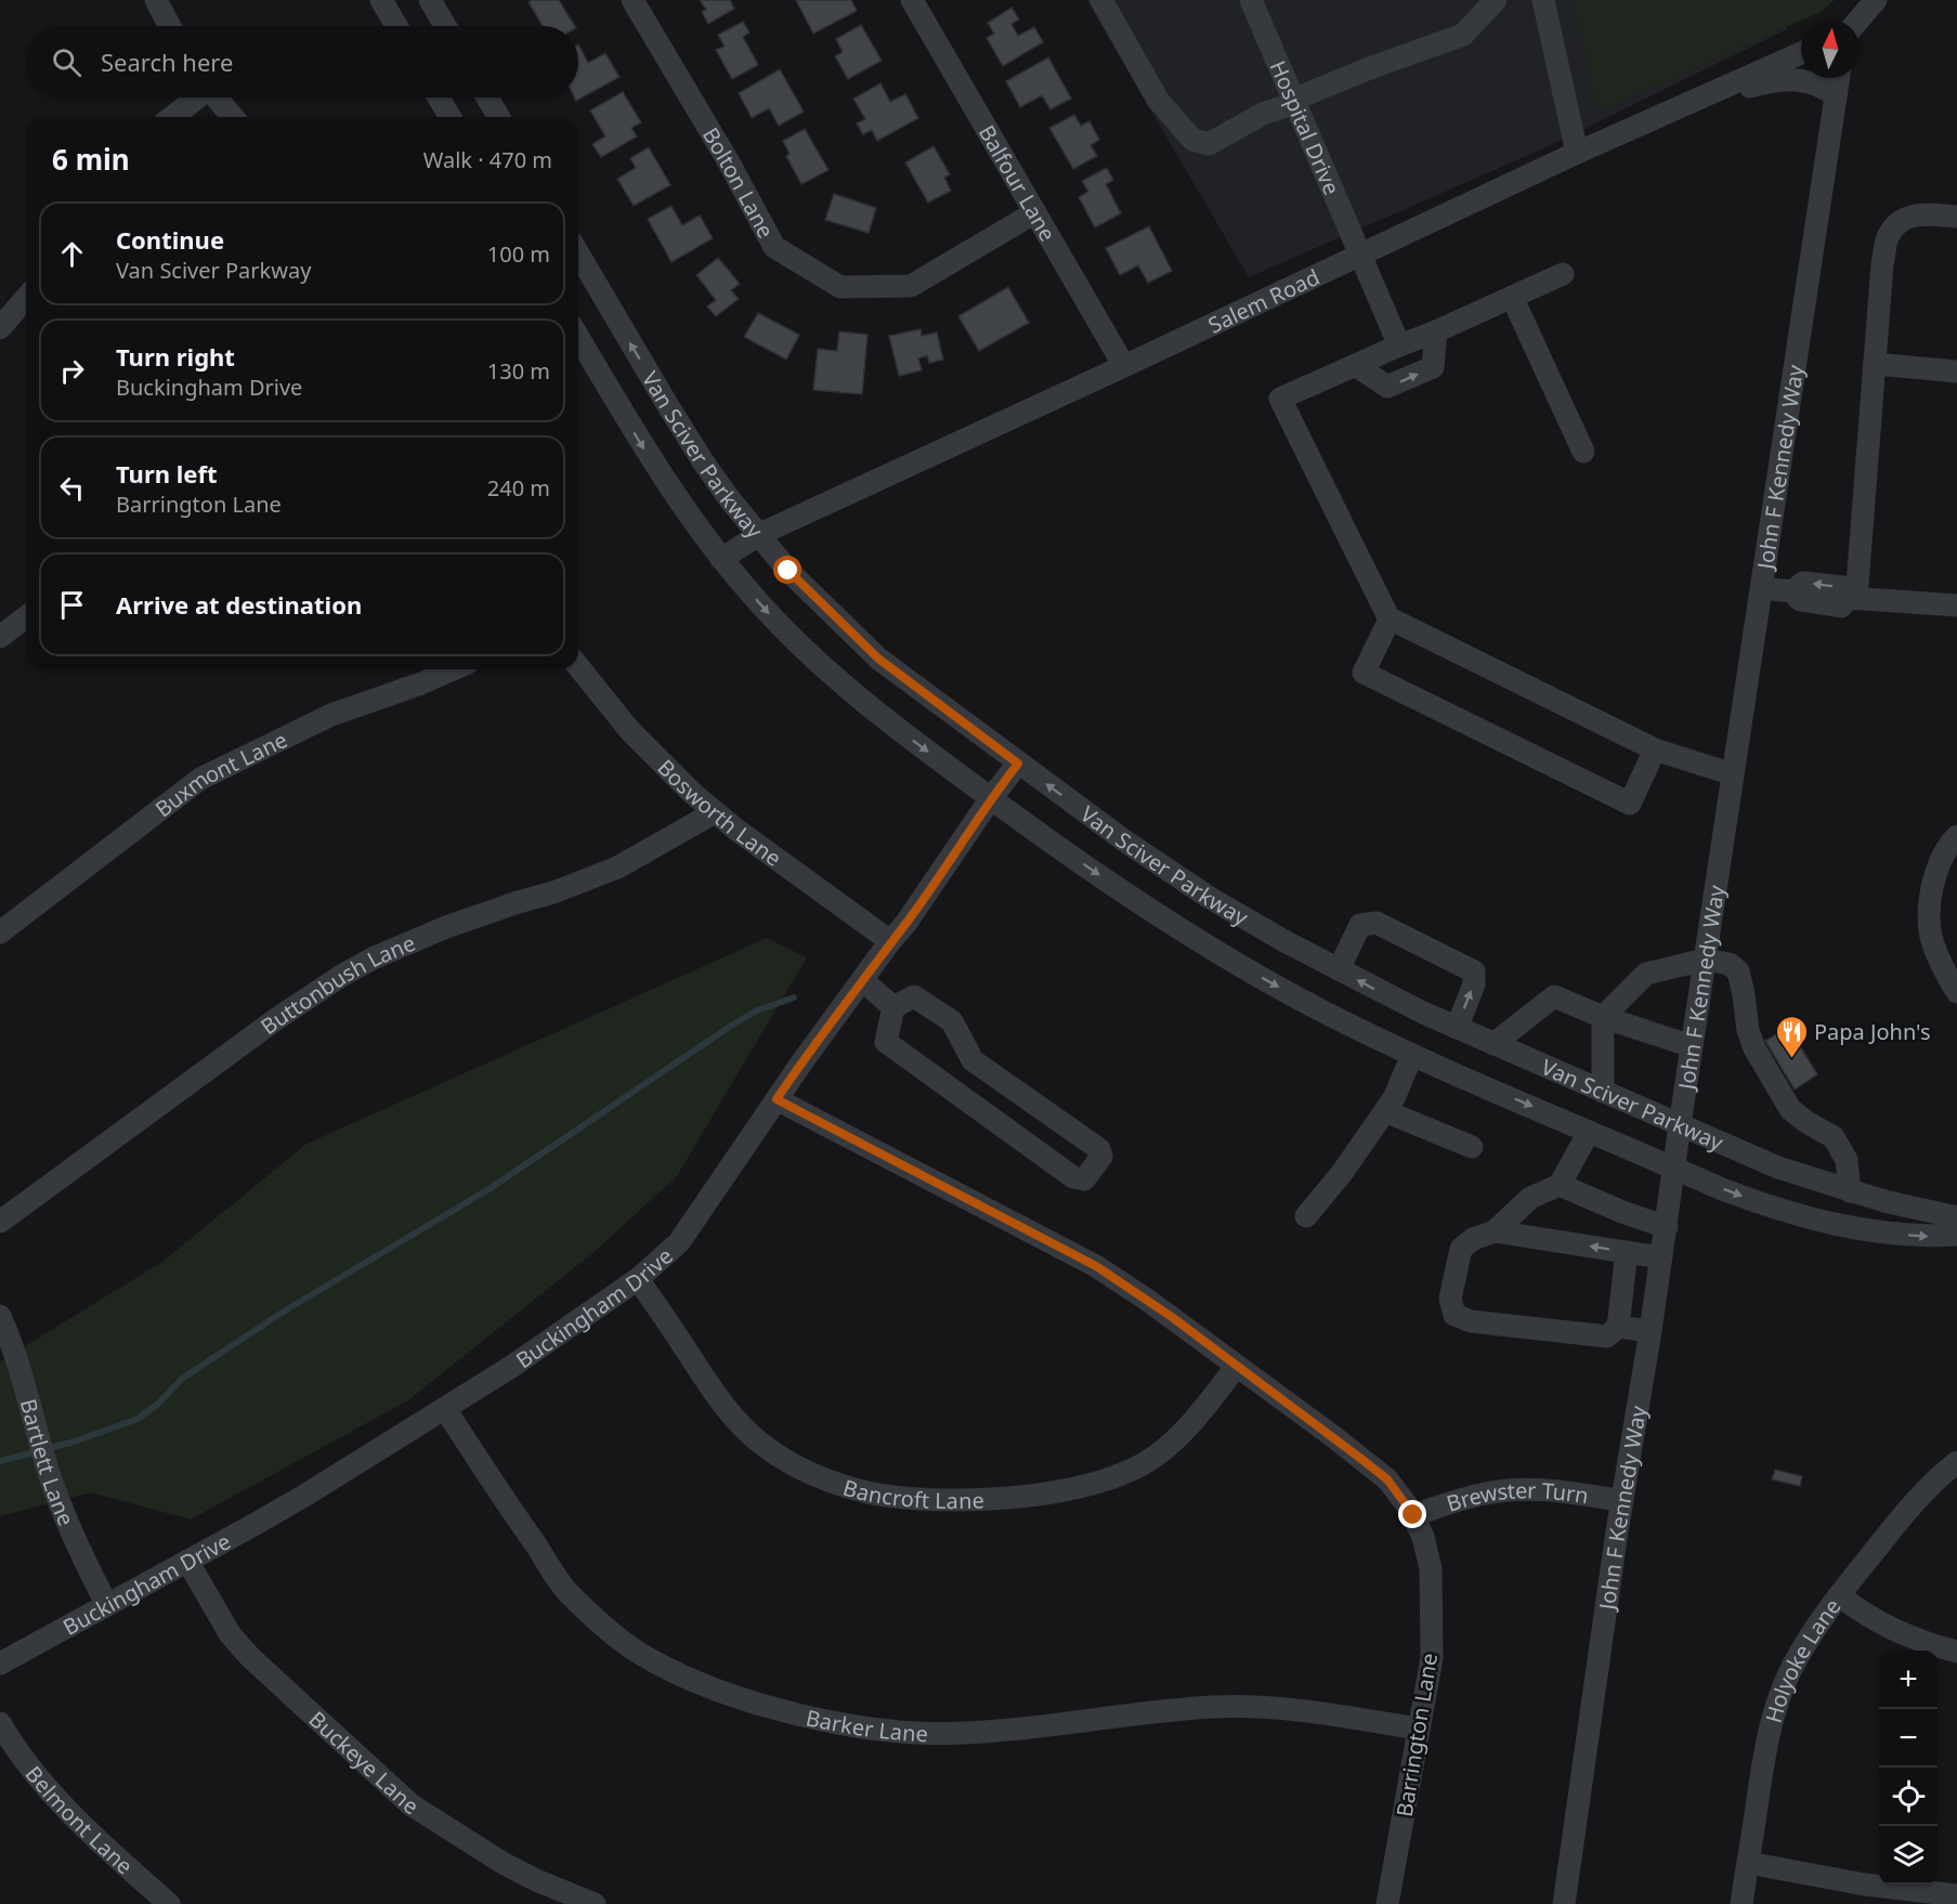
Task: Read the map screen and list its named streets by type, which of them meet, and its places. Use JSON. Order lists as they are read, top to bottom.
{
  "streets": {
    "street": [
      "Hospital Drive",
      "Bolton Lane",
      "Balfour Lane",
      "Salem Road",
      "Van Sciver Parkway",
      "John F Kennedy Way",
      "Buxmont Lane",
      "Bosworth Lane",
      "Buttonbush Lane",
      "Buckingham Drive",
      "Bartlett Lane",
      "Bancroft Lane",
      "Brewster Turn",
      "Holyoke Lane",
      "Barker Lane",
      "Barrington Lane",
      "Buckeye Lane",
      "Belmont Lane"
    ]
  },
  "crossings": [
    ["Hospital Drive", "Salem Road"],
    ["Bolton Lane", "Balfour Lane"],
    ["Balfour Lane", "Salem Road"],
    ["Salem Road", "Van Sciver Parkway"],
    ["Van Sciver Parkway", "John F Kennedy Way"],
    ["Van Sciver Parkway", "Buckingham Drive"],
    ["John F Kennedy Way", "Brewster Turn"],
    ["Bosworth Lane", "Buttonbush Lane"],
    ["Bosworth Lane", "Buckingham Drive"],
    ["Buckingham Drive", "Bartlett Lane"],
    ["Buckingham Drive", "Bancroft Lane"],
    ["Buckingham Drive", "Barker Lane"],
    ["Buckingham Drive", "Barrington Lane"],
    ["Buckingham Drive", "Buckeye Lane"],
    ["Bancroft Lane", "Barrington Lane"],
    ["Brewster Turn", "Barrington Lane"],
    ["Barker Lane", "Barrington Lane"]
  ],
  "places": {
    "restaurant": ["Papa John's"]
  },
  "north": "top",
  "page": {
    "search": "Search here",
    "heading": ["6 min", "Walk · 470 m"],
    "list": [
      ["Continue", "Van Sciver Parkway", "100 m"],
      ["Turn right", "Buckingham Drive", "130 m"],
      ["Turn left", "Barrington Lane", "240 m"],
      "Arrive at destination"
    ],
    "map_buttons": ["+", "−"]
  }
}
